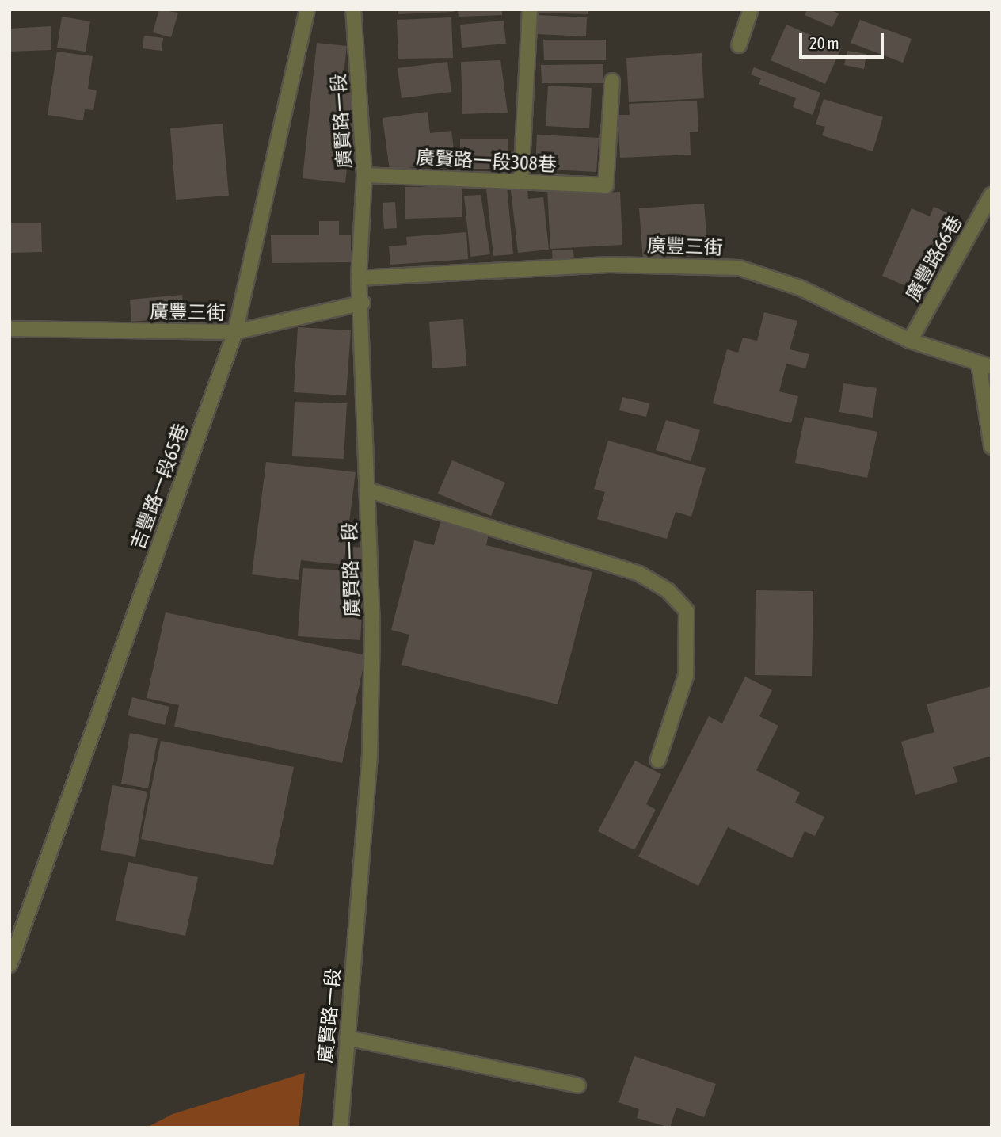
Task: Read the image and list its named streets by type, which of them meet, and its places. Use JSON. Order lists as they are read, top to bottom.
{
  "streets": {
    "street": [
      "廣賢路一段",
      "廣賢路一段308巷",
      "廣豐三街",
      "廣豐路66巷",
      "吉豐路一段65巷"
    ]
  },
  "crossings": [
    ["廣賢路一段", "廣賢路一段308巷"],
    ["廣賢路一段", "廣豐三街"],
    ["廣豐三街", "廣豐路66巷"],
    ["廣豐三街", "吉豐路一段65巷"]
  ],
  "scale_bar": "20 m"
}
